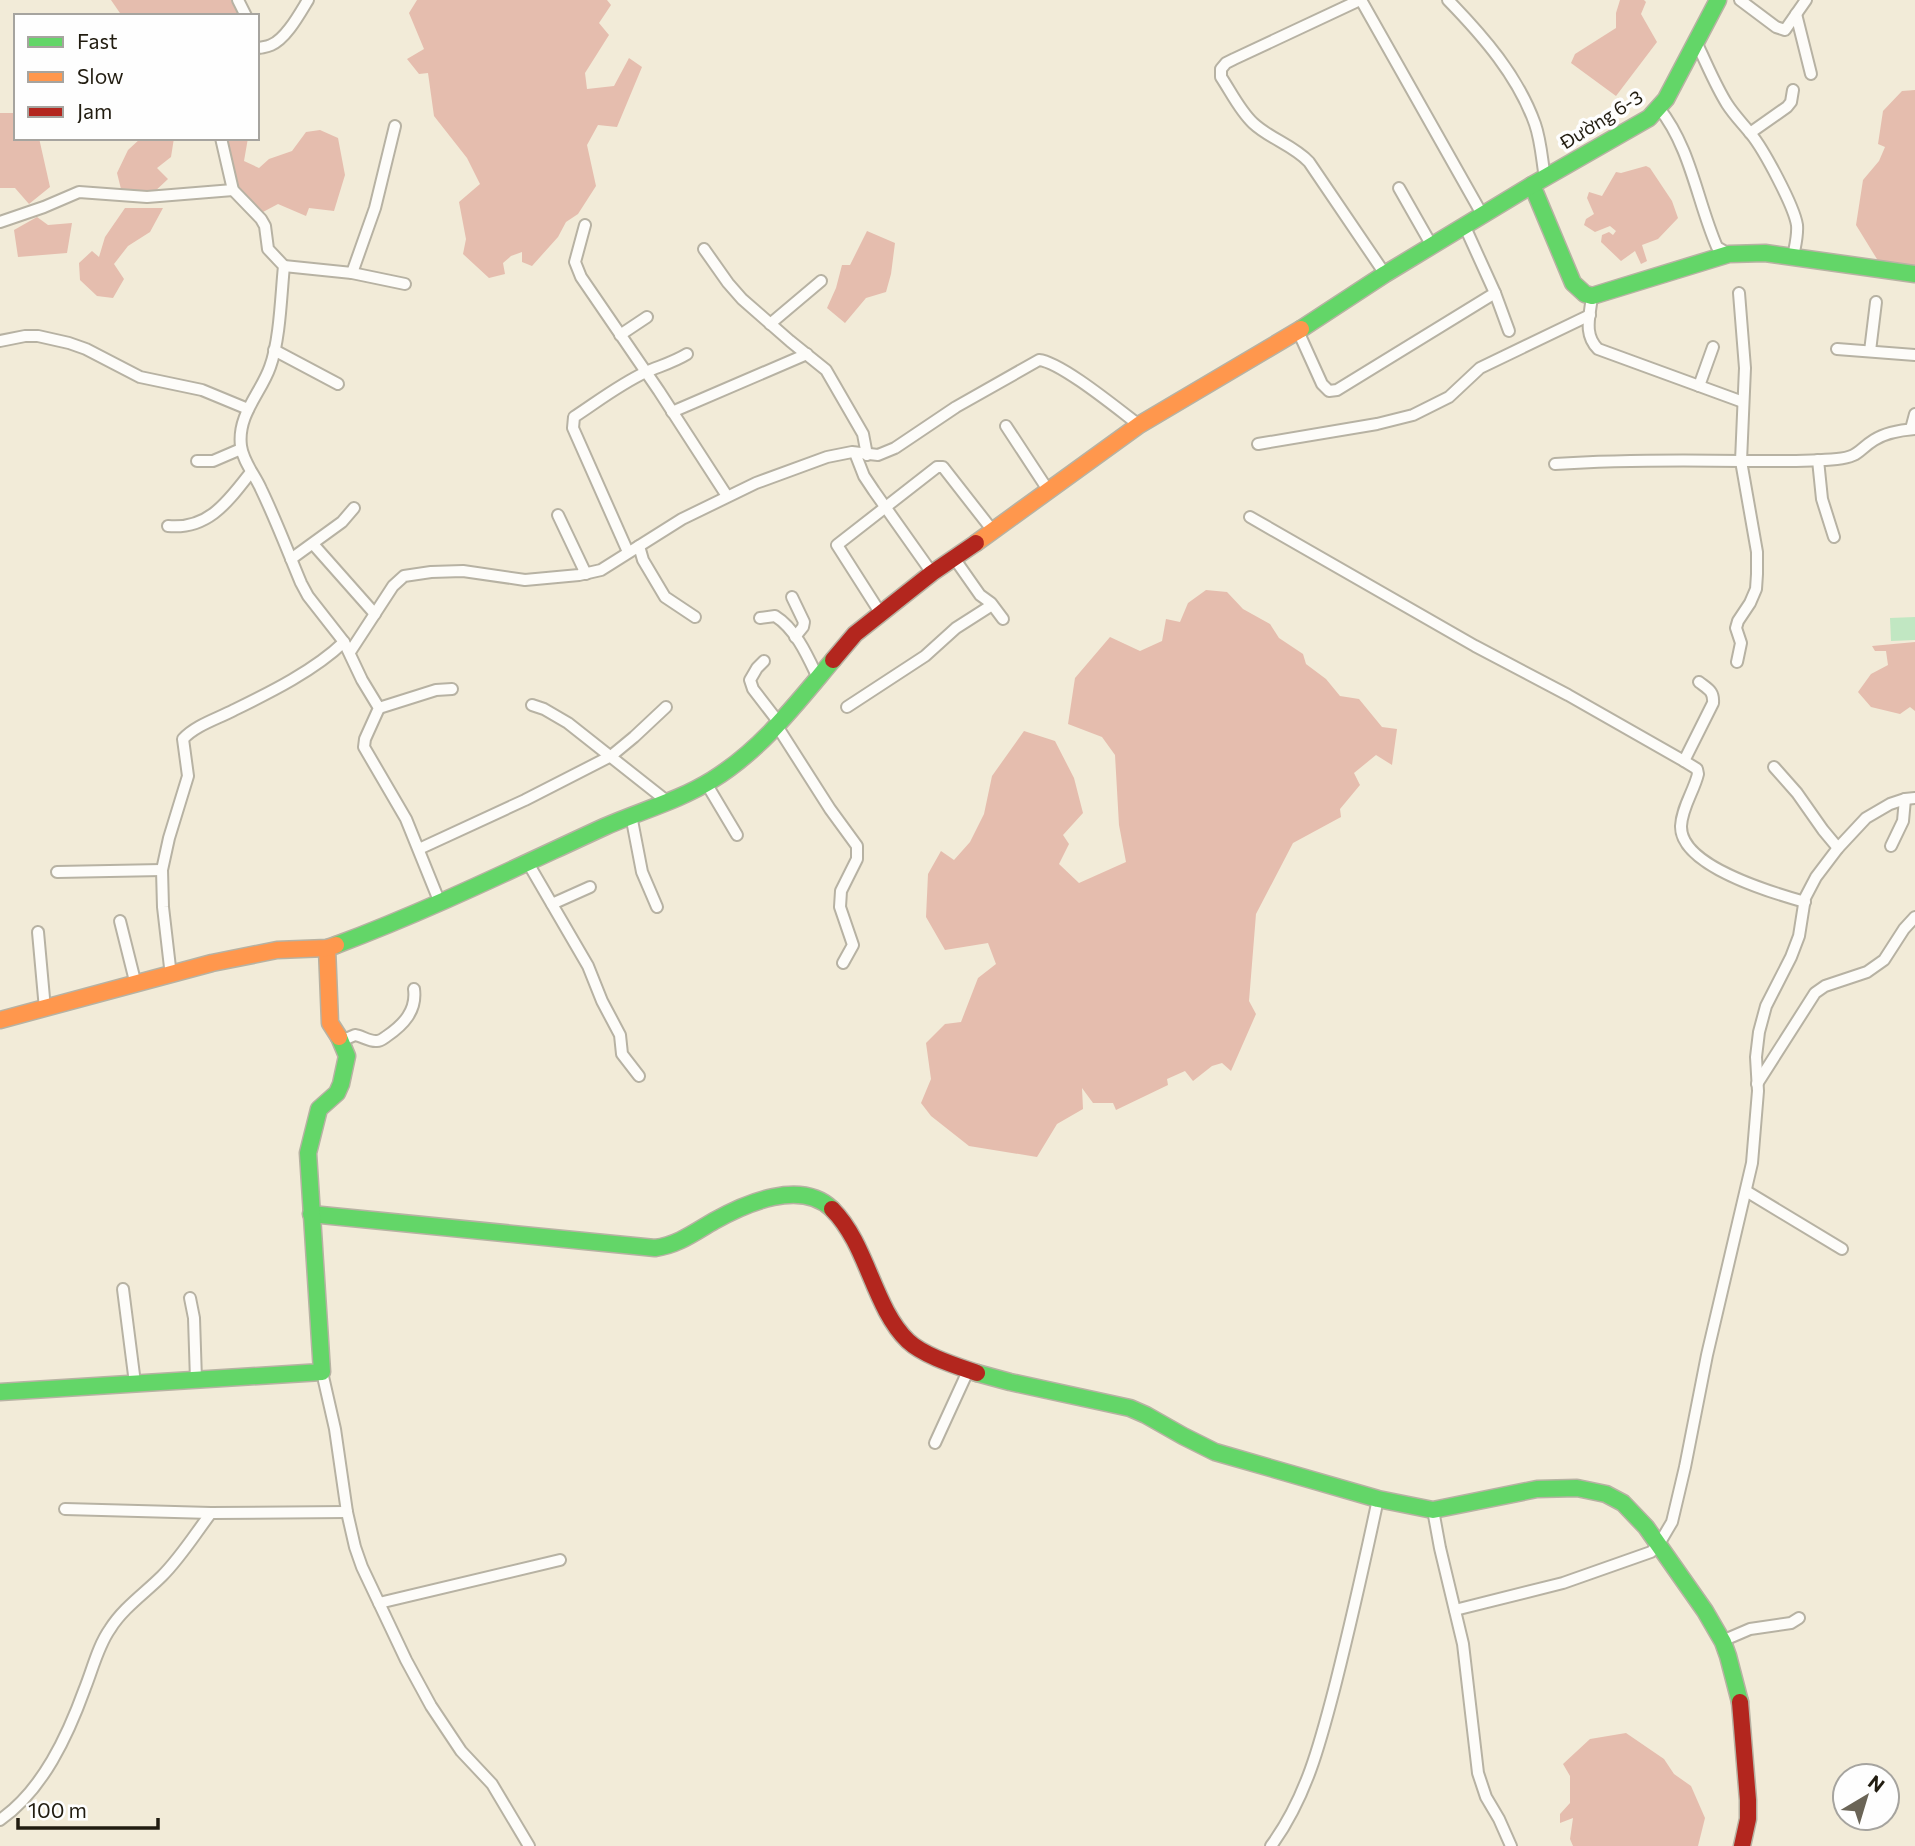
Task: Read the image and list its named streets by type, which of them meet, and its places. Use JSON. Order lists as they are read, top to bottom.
{
  "streets": {
    "street": ["Đường 6-3"]
  },
  "legend": ["Fast", "Slow", "Jam"],
  "scale_bar": "100 m",
  "north": "top right"
}
